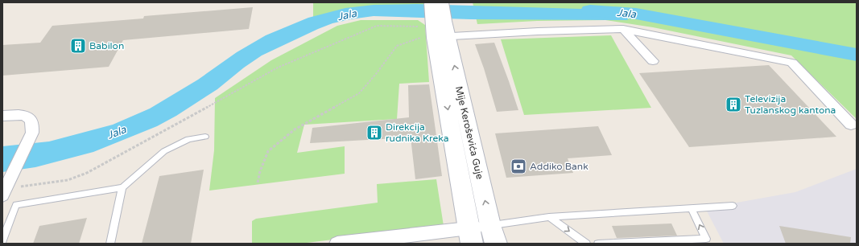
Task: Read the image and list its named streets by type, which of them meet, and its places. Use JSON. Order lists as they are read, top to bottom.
{
  "streets": {
    "main road": ["Mije Keroševića Guje"]
  },
  "water": ["Jala"],
  "places": {
    "building": ["Babilon", "Televizija Tuzlanskog kantona", "Direkcija rudnika Kreka"],
    "bank": ["Addiko Bank"]
  }
}
